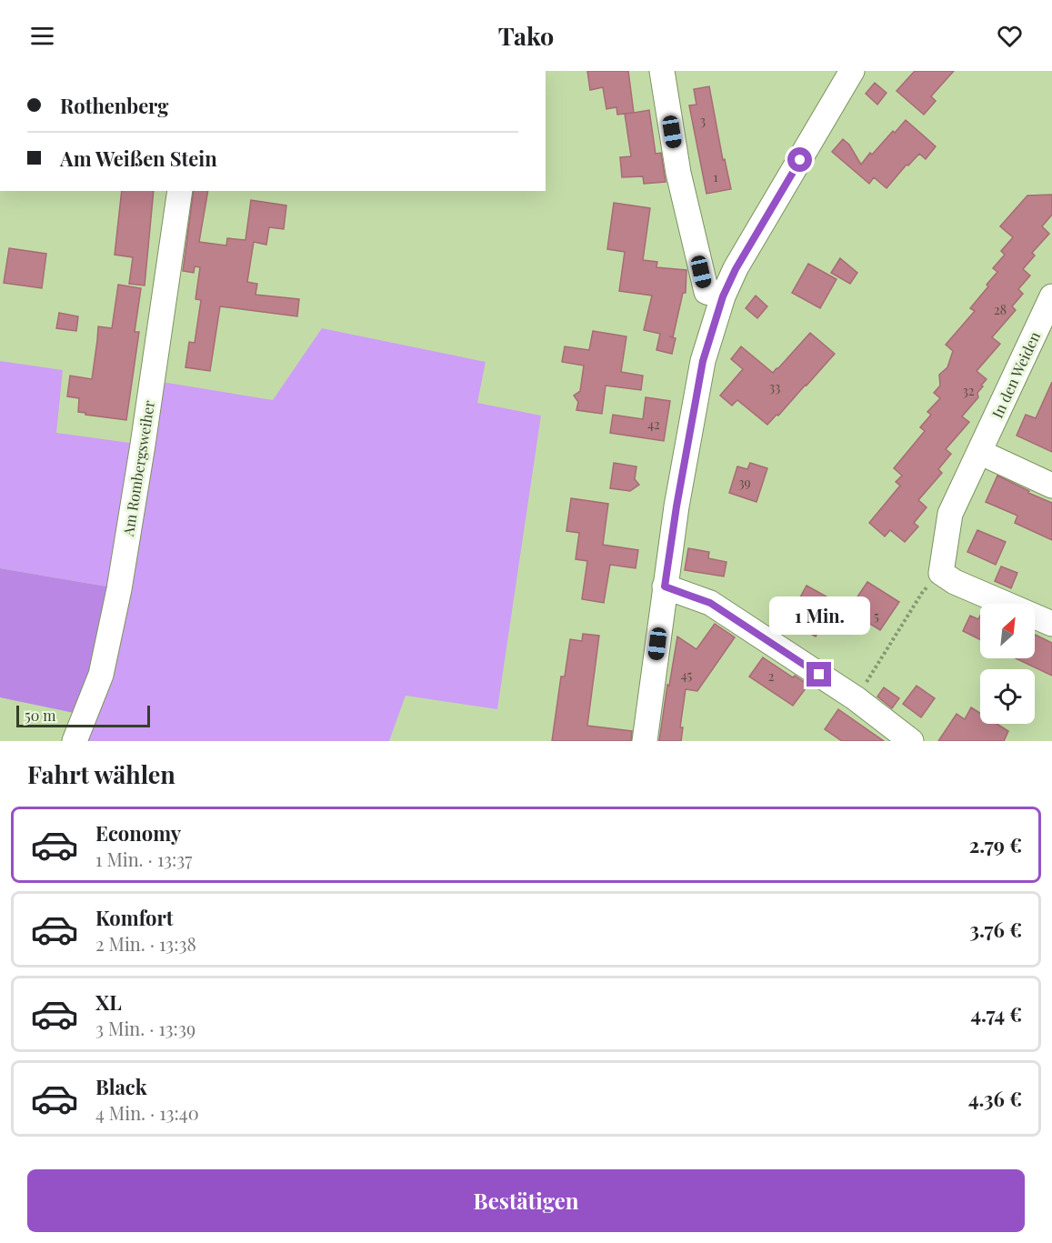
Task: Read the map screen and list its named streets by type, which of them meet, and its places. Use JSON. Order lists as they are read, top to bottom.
{
  "streets": {
    "street": ["In den Weiden", "Am Rombergsweiher"]
  },
  "house_numbers": [
    "3",
    "1",
    "28",
    "33",
    "32",
    "42",
    "39",
    "5",
    "45",
    "2"
  ],
  "scale_bar": "50 m",
  "north": "top right",
  "page": {
    "header": "Tako",
    "banner": ["Rothenberg", "Am Weißen Stein"],
    "bubble": "1 Min.",
    "scale": "50 m",
    "heading": "Fahrt wählen",
    "list": [
      {
        "name": "Economy",
        "note": "1 Min. · 13:37",
        "value": "2.79 €"
      },
      {
        "name": "Komfort",
        "note": "2 Min. · 13:38",
        "value": "3.76 €"
      },
      {
        "name": "XL",
        "note": "3 Min. · 13:39",
        "value": "4.74 €"
      },
      {
        "name": "Black",
        "note": "4 Min. · 13:40",
        "value": "4.36 €"
      }
    ],
    "buttons": "Bestätigen"
  }
}
